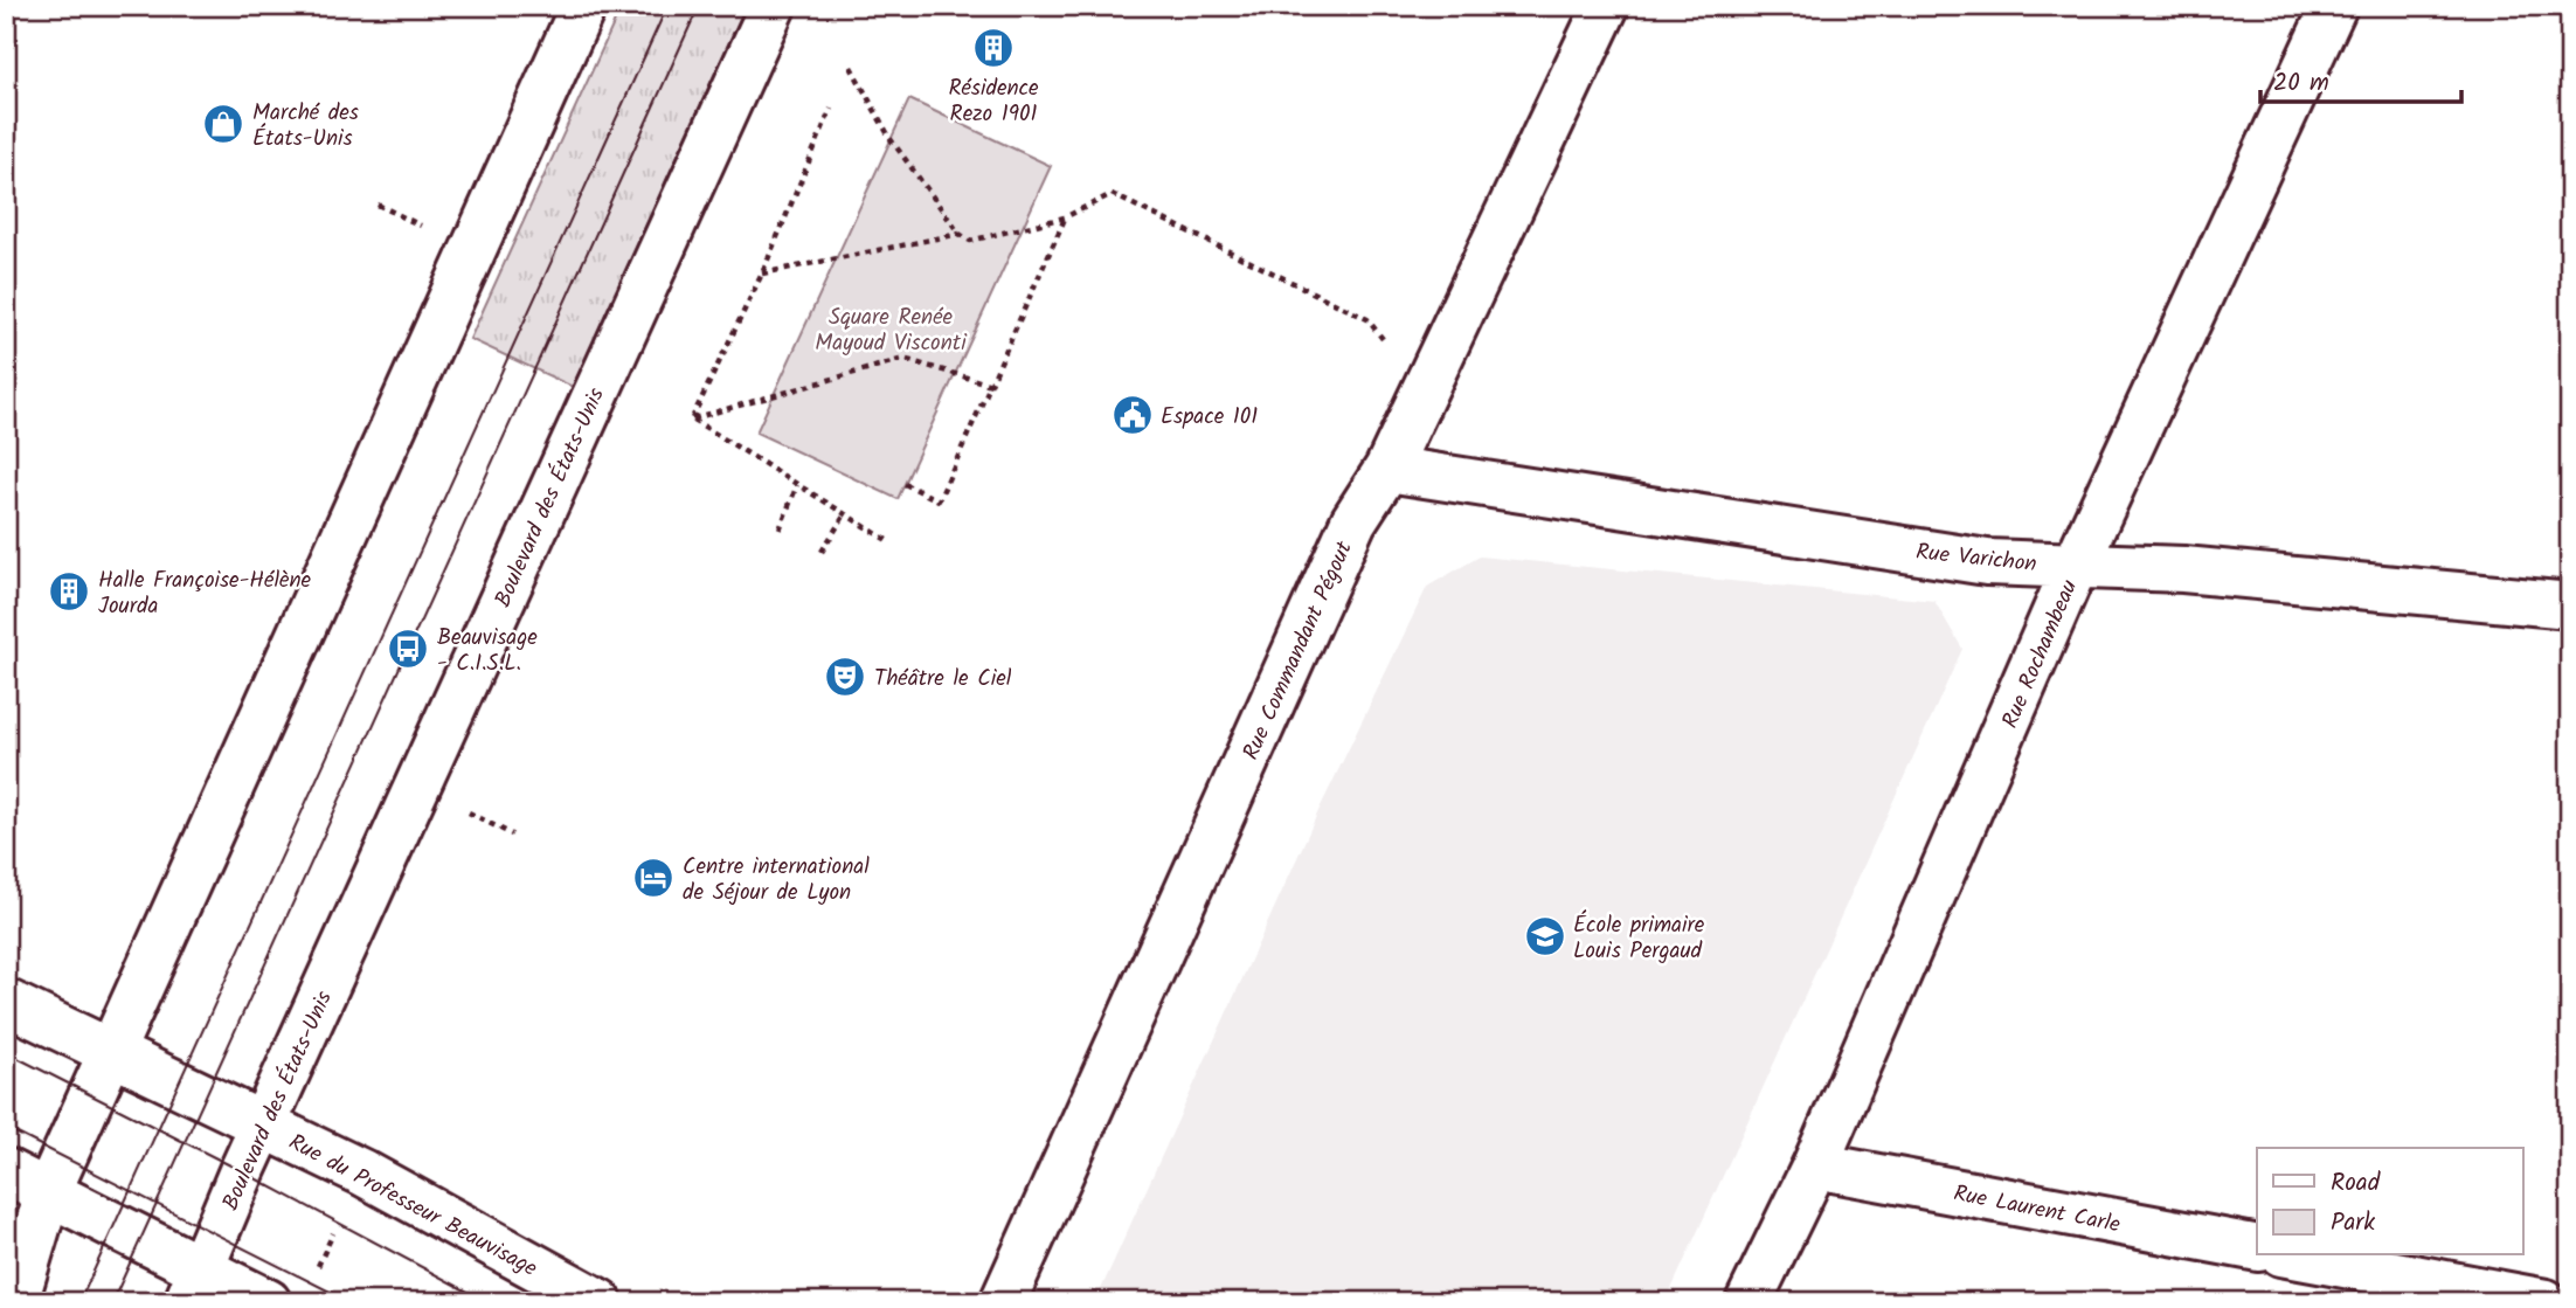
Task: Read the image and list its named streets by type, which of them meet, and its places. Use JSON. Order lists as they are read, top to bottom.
{
  "streets": {
    "street": [
      "Boulevard des États-Unis",
      "Rue Varichon",
      "Rue Commandant Pégout",
      "Rue Rochambeau",
      "Rue du Professeur Beauvisage",
      "Rue Laurent Carle"
    ]
  },
  "crossings": [
    ["Boulevard des États-Unis", "Rue du Professeur Beauvisage"],
    ["Rue Varichon", "Rue Commandant Pégout"],
    ["Rue Varichon", "Rue Rochambeau"],
    ["Rue Rochambeau", "Rue Laurent Carle"]
  ],
  "parks": ["Square Renée Mayoud Visconti"],
  "places": {
    "building": ["Résidence Rezo 1901", "Halle Françoise-Hélène Jourda"],
    "shop": ["Marché des États-Unis"],
    "public building": ["Espace 101"],
    "bus stop": ["Beauvisage - C.I.S.L."],
    "theatre": ["Théâtre le Ciel"],
    "hotel": ["Centre international de Séjour de Lyon"],
    "school or university": ["École primaire Louis Pergaud"]
  },
  "legend": ["Road", "Park"],
  "scale_bar": "20 m"
}
